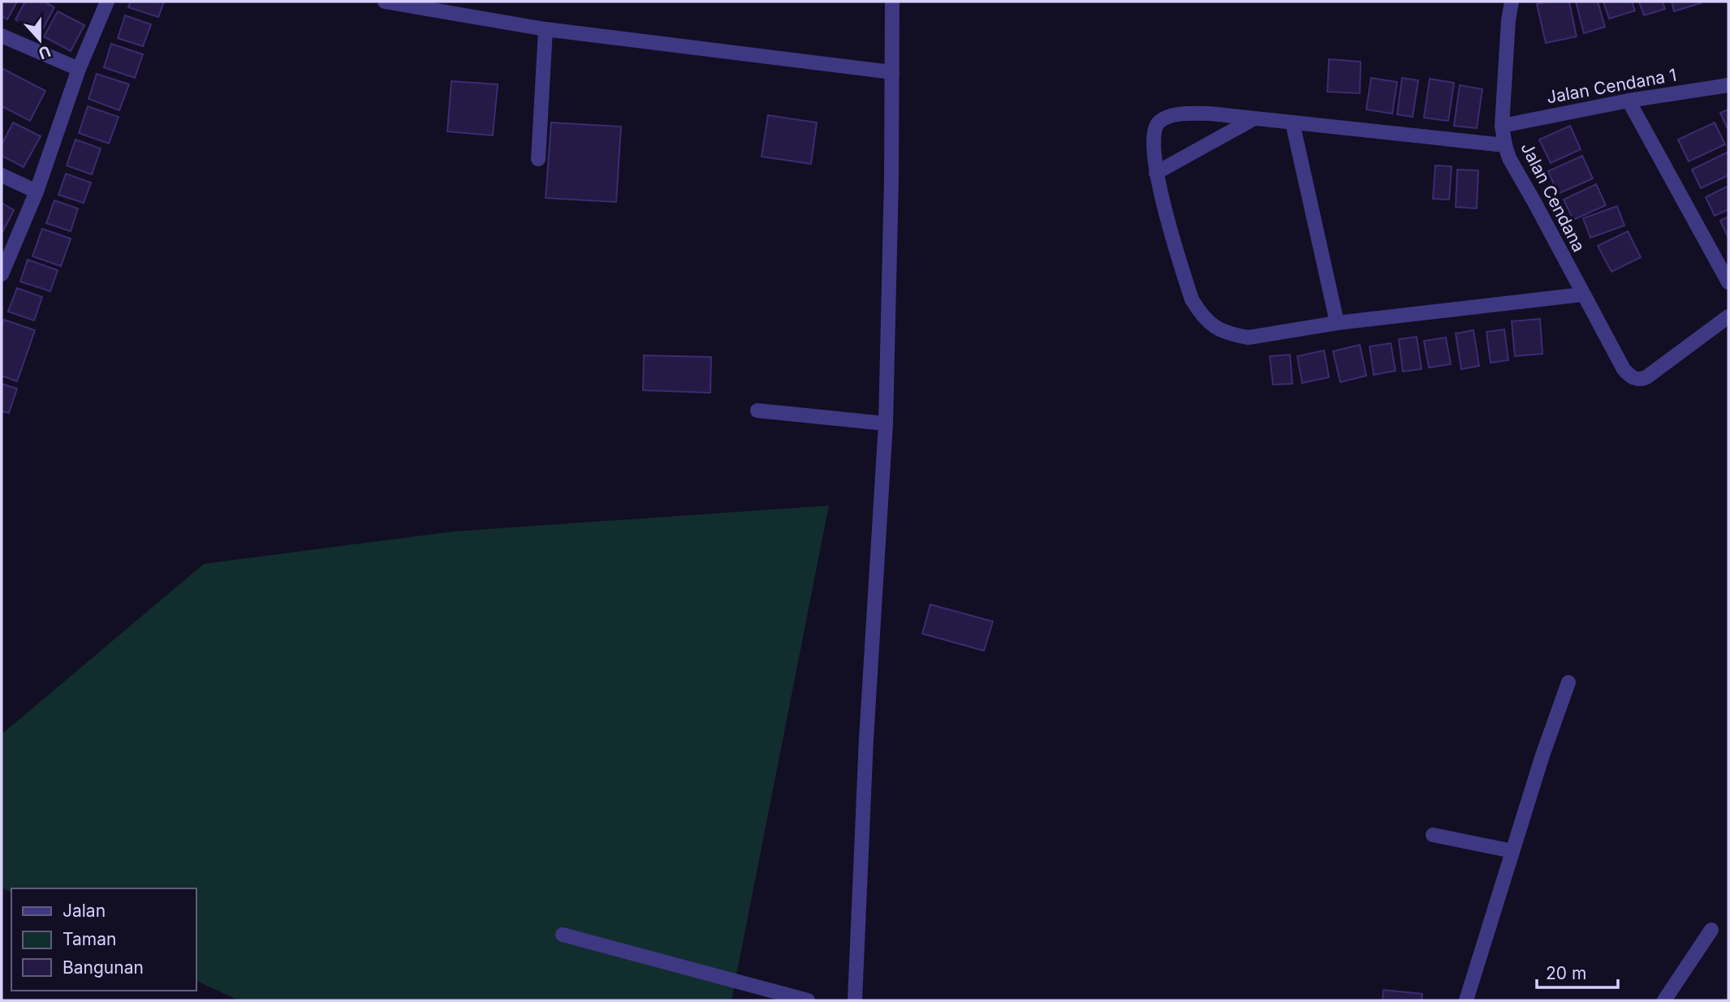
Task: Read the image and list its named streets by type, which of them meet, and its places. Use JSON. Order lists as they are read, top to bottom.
{
  "streets": {
    "street": ["Jalan Cendana 1", "Jalan Cendana"]
  },
  "crossings": [
    ["Jalan Cendana 1", "Jalan Cendana"]
  ],
  "legend": ["Jalan", "Taman", "Bangunan"],
  "scale_bar": "20 m",
  "north": "bottom"
}
